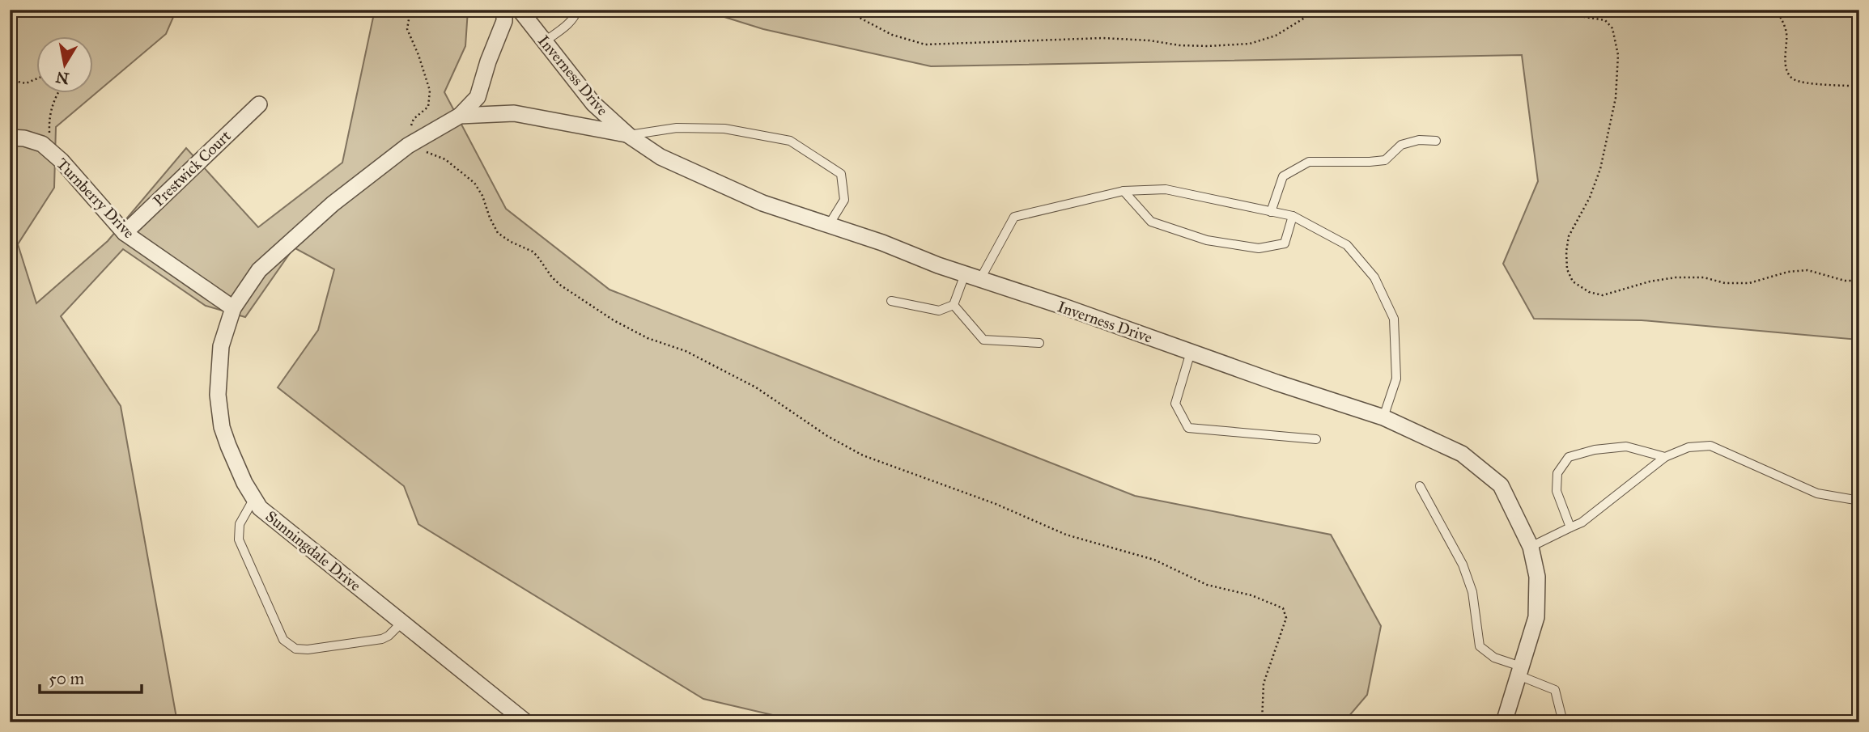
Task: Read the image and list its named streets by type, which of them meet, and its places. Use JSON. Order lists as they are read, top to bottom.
{
  "streets": {
    "street": [
      "Inverness Drive",
      "Prestwick Court",
      "Turnberry Drive",
      "Sunningdale Drive"
    ]
  },
  "crossings": [
    ["Inverness Drive", "Sunningdale Drive"],
    ["Prestwick Court", "Turnberry Drive"],
    ["Turnberry Drive", "Sunningdale Drive"]
  ],
  "scale_bar": "50 m",
  "north": "bottom"
}
